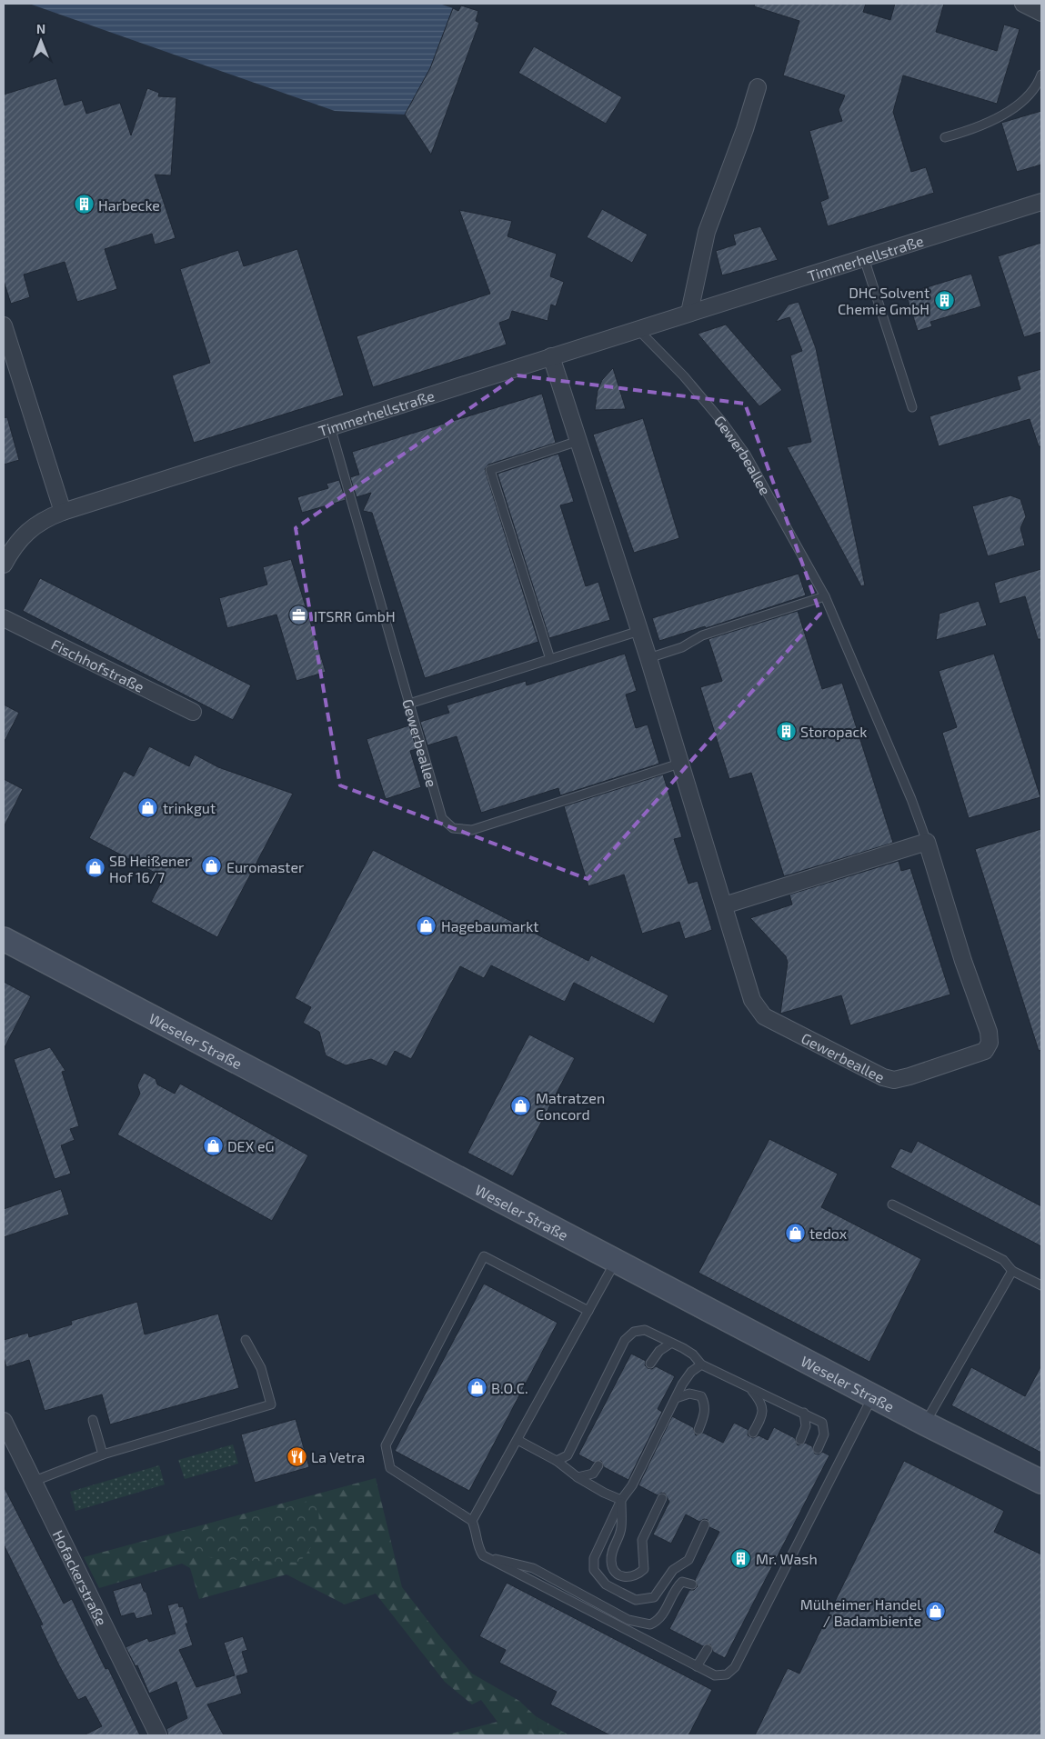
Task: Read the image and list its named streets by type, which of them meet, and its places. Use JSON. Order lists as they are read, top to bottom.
{
  "streets": {
    "main road": ["Weseler Straße"],
    "street": [
      "Timmerhellstraße",
      "Gewerbeallee",
      "Fischhofstraße",
      "Hofackerstraße"
    ]
  },
  "crossings": [
    ["Timmerhellstraße", "Gewerbeallee"]
  ],
  "places": {
    "building": [
      "Harbecke",
      "DHC Solvent Chemie GmbH",
      "Storopack",
      "Mr. Wash"
    ],
    "office": ["ITSRR GmbH"],
    "shop": [
      "trinkgut",
      "Euromaster",
      "SB Heißener Hof 16/7",
      "Hagebaumarkt",
      "Matratzen Concord",
      "DEX eG",
      "tedox",
      "B.O.C.",
      "Mülheimer Handel / Badambiente"
    ],
    "restaurant": ["La Vetra"]
  },
  "north": "top"
}
